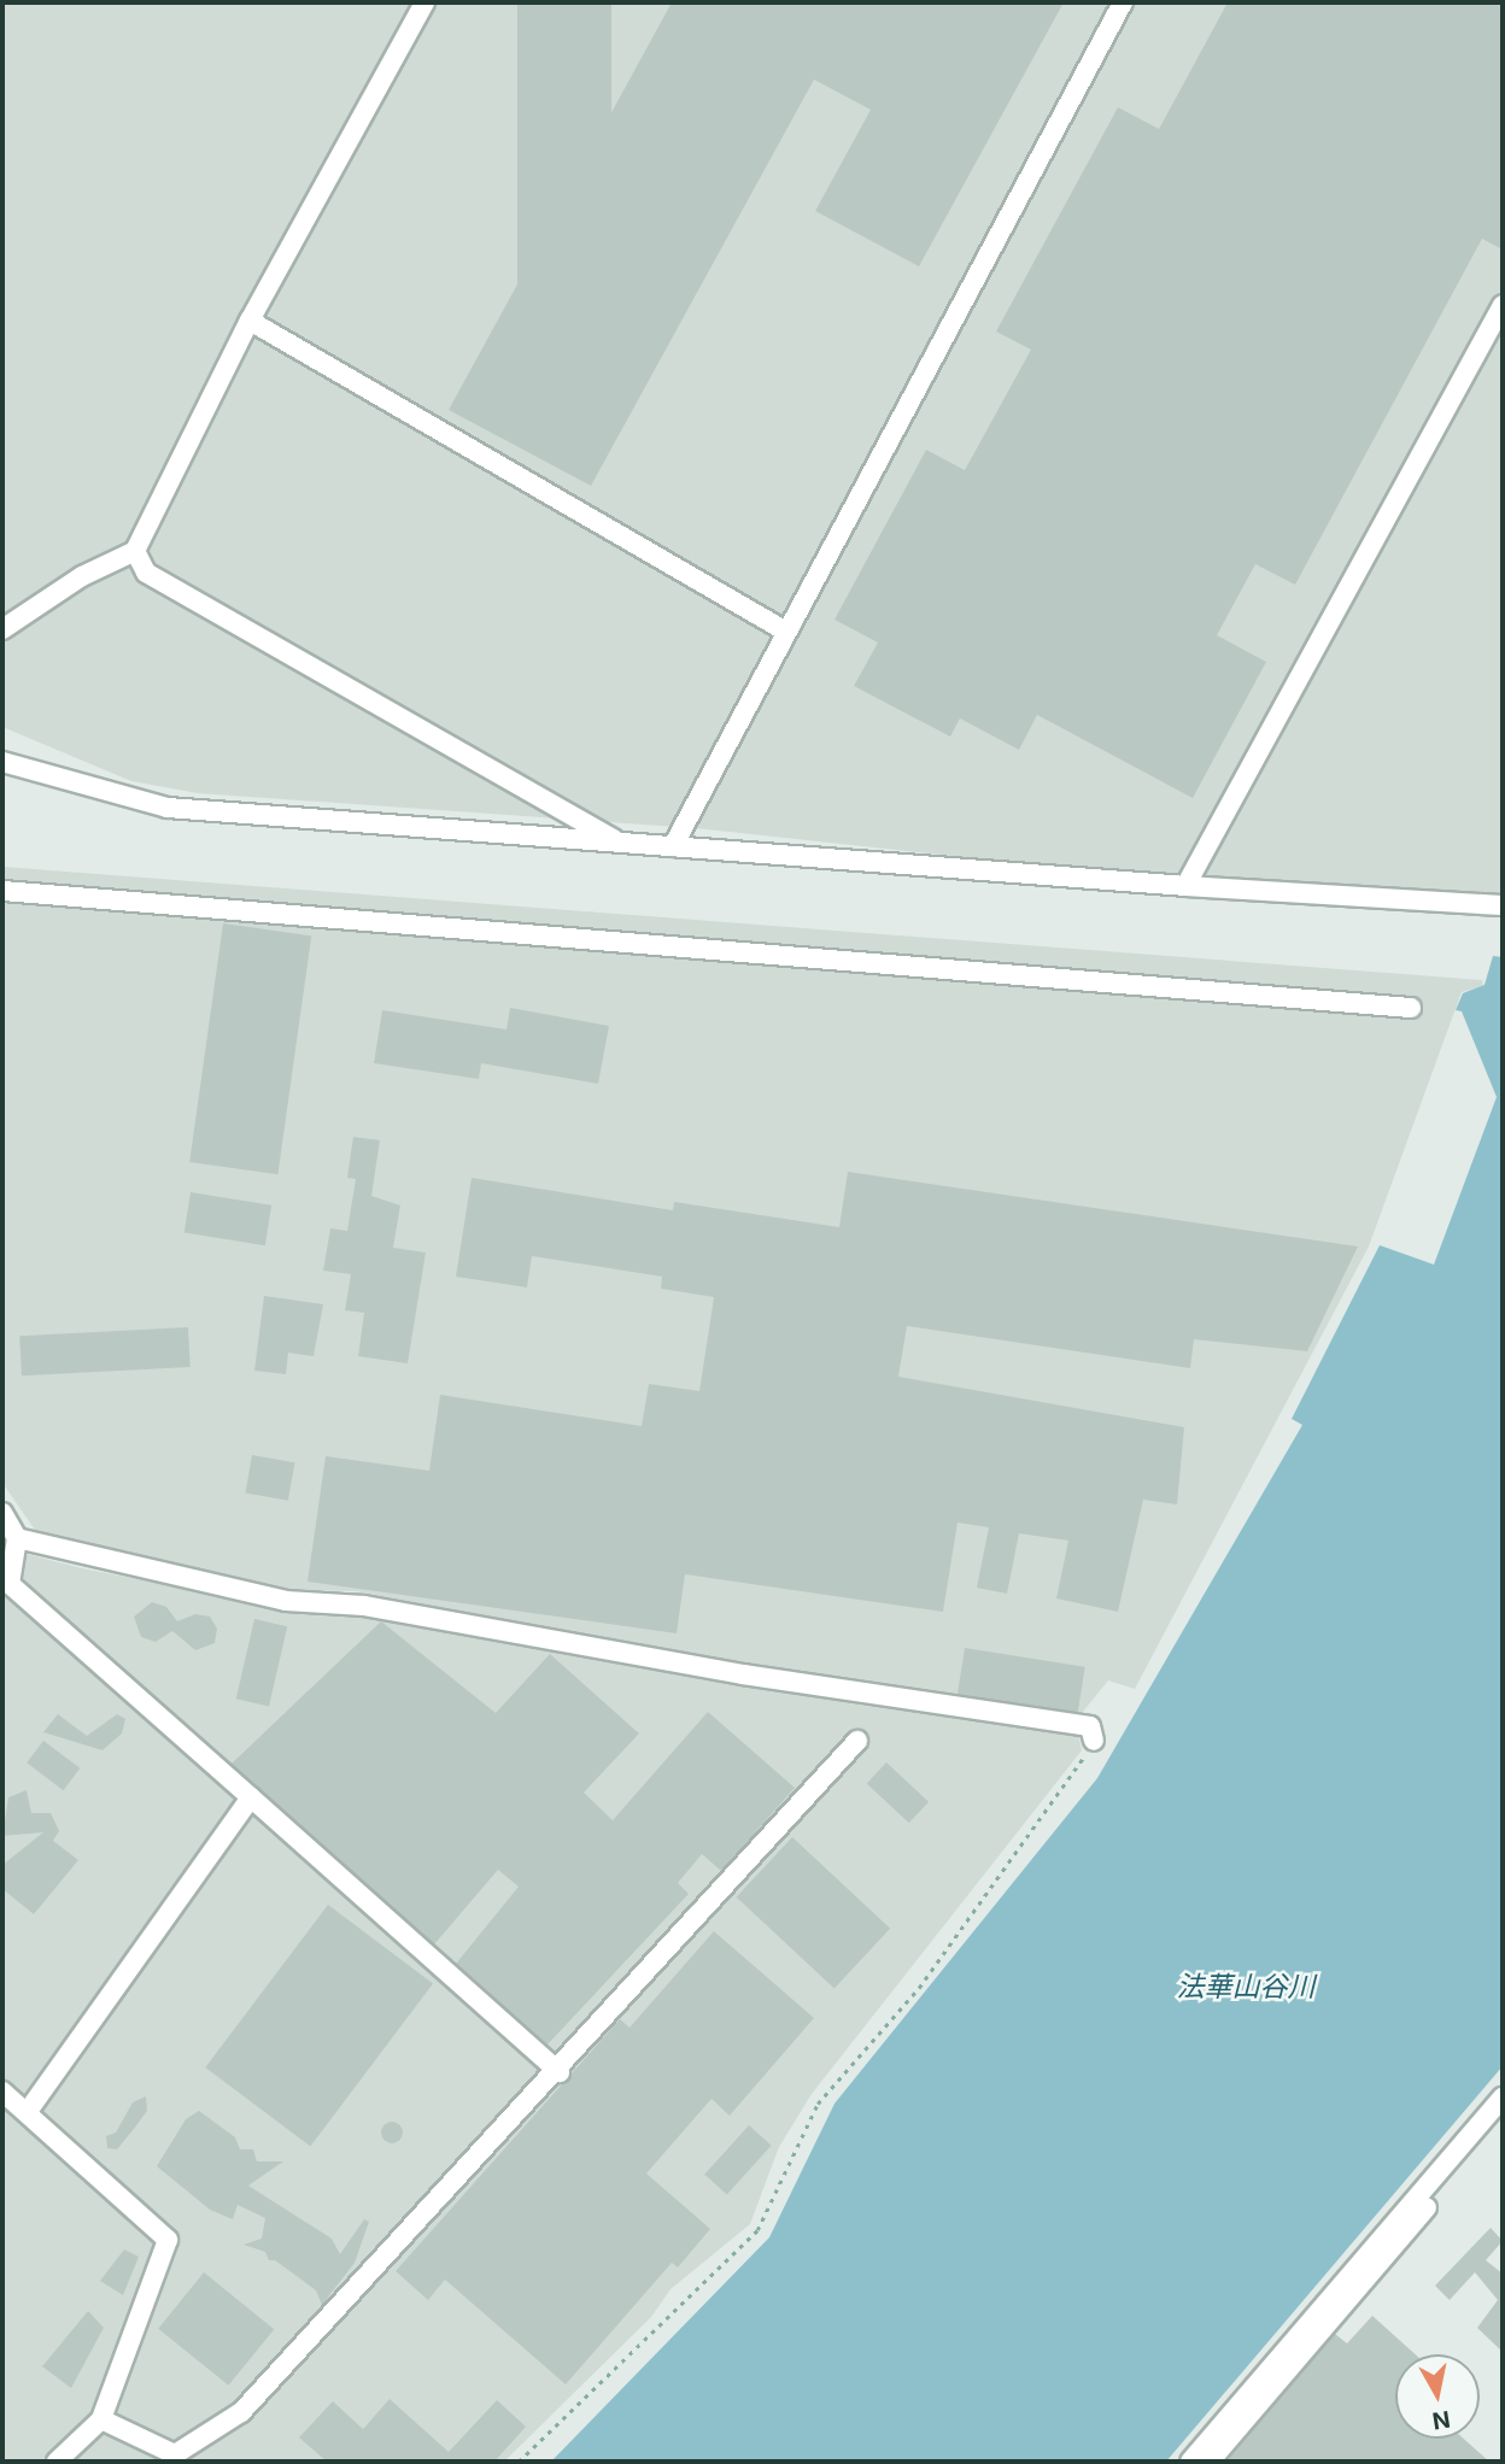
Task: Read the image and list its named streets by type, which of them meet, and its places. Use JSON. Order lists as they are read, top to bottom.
{
  "water": ["法華山谷川"],
  "north": "bottom"
}
